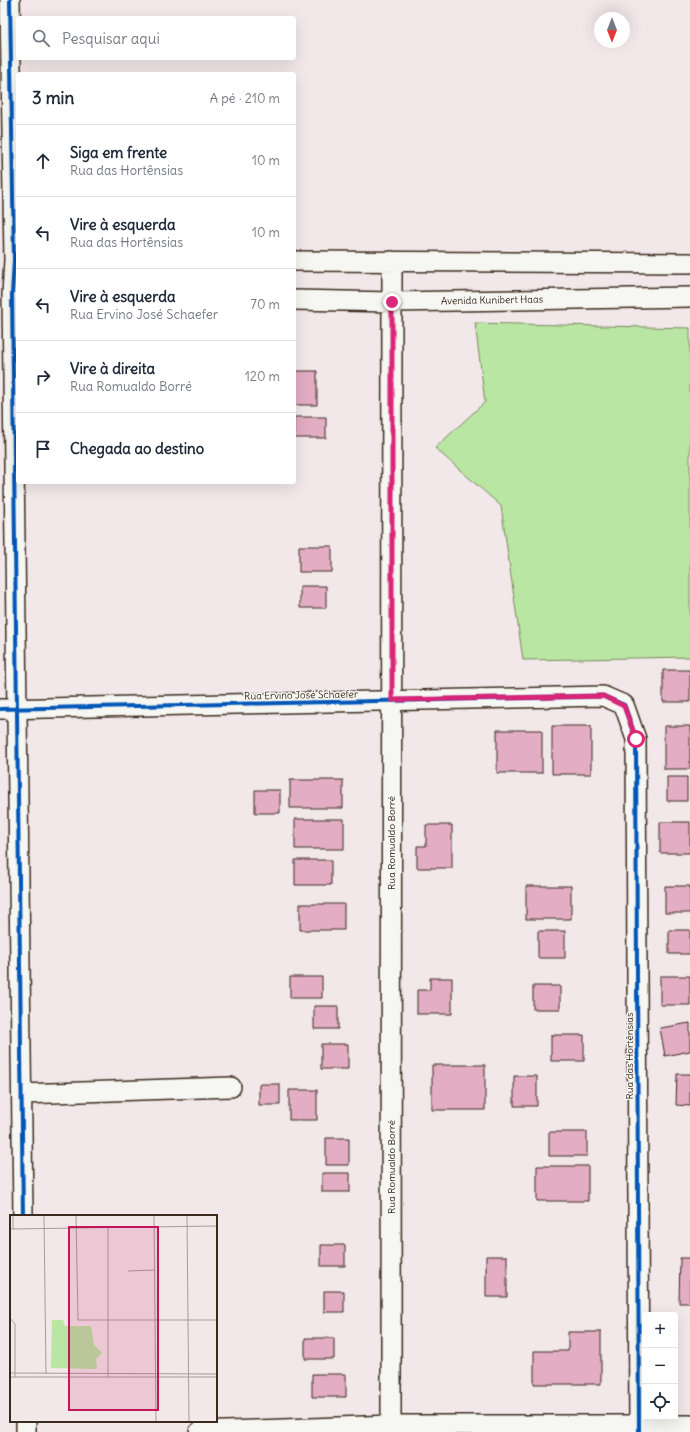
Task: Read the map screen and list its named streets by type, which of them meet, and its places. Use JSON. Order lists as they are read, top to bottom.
{
  "streets": {
    "street": [
      "Avenida Kunibert Haas",
      "Rua Ervino José Schaefer",
      "Rua Romualdo Borré",
      "Rua das Hortênsias"
    ]
  },
  "crossings": [
    ["Avenida Kunibert Haas", "Rua Romualdo Borré"],
    ["Rua Ervino José Schaefer", "Rua Romualdo Borré"],
    ["Rua Ervino José Schaefer", "Rua das Hortênsias"]
  ],
  "north": "bottom",
  "page": {
    "search": "Pesquisar aqui",
    "heading": ["3 min", "A pé · 210 m"],
    "list": [
      ["Siga em frente", "Rua das Hortênsias", "10 m"],
      ["Vire à esquerda", "Rua das Hortênsias", "10 m"],
      ["Vire à esquerda", "Rua Ervino José Schaefer", "70 m"],
      ["Vire à direita", "Rua Romualdo Borré", "120 m"],
      "Chegada ao destino"
    ],
    "map_buttons": ["+", "−"]
  }
}
